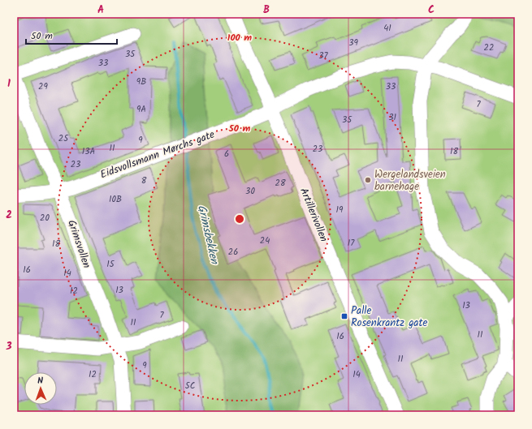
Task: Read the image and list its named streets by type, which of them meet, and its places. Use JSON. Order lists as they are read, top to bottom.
{
  "streets": {
    "street": ["Eidsvollsmann Mørchs gate", "Artillerivollen", "Grimsvollen"]
  },
  "crossings": [
    ["Eidsvollsmann Mørchs gate", "Artillerivollen"],
    ["Eidsvollsmann Mørchs gate", "Grimsvollen"]
  ],
  "water": ["Grimsbekken"],
  "places": {
    "other": ["Wergelandsveien barnehage"],
    "transit": ["Palle Rosenkrantz gate"]
  },
  "house_numbers": [
    "41",
    "39",
    "22",
    "35",
    "37",
    "33",
    "9B",
    "29",
    "33",
    "7",
    "9A",
    "31",
    "35",
    "25",
    "9",
    "11",
    "23",
    "13A",
    "18",
    "6",
    "23",
    "8",
    "28",
    "30",
    "10B",
    "19",
    "20",
    "24",
    "17",
    "18",
    "26",
    "15",
    "16",
    "14",
    "13",
    "12",
    "13",
    "7",
    "11",
    "11",
    "16",
    "11",
    "9",
    "12",
    "14",
    "5C"
  ],
  "scale_bar": "50 m",
  "north": "top",
  "grid": {
    "columns": ["A", "B", "C"],
    "rows": ["1", "2", "3"]
  },
  "rings": ["100 m", "50 m"]
}
